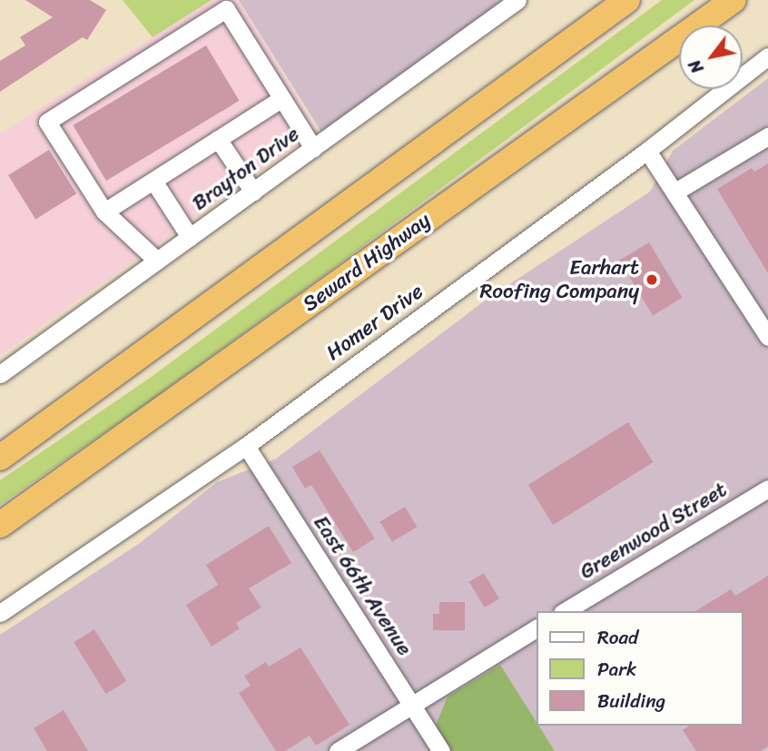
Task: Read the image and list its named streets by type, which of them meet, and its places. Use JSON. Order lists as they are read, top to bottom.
{
  "streets": {
    "highway": ["Seward Highway"],
    "street": [
      "Brayton Drive",
      "Homer Drive",
      "Greenwood Street",
      "East 66th Avenue"
    ]
  },
  "crossings": [
    ["Homer Drive", "East 66th Avenue"]
  ],
  "places": ["Earhart Roofing Company"],
  "legend": ["Road", "Park", "Building"],
  "north": "bottom left"
}
